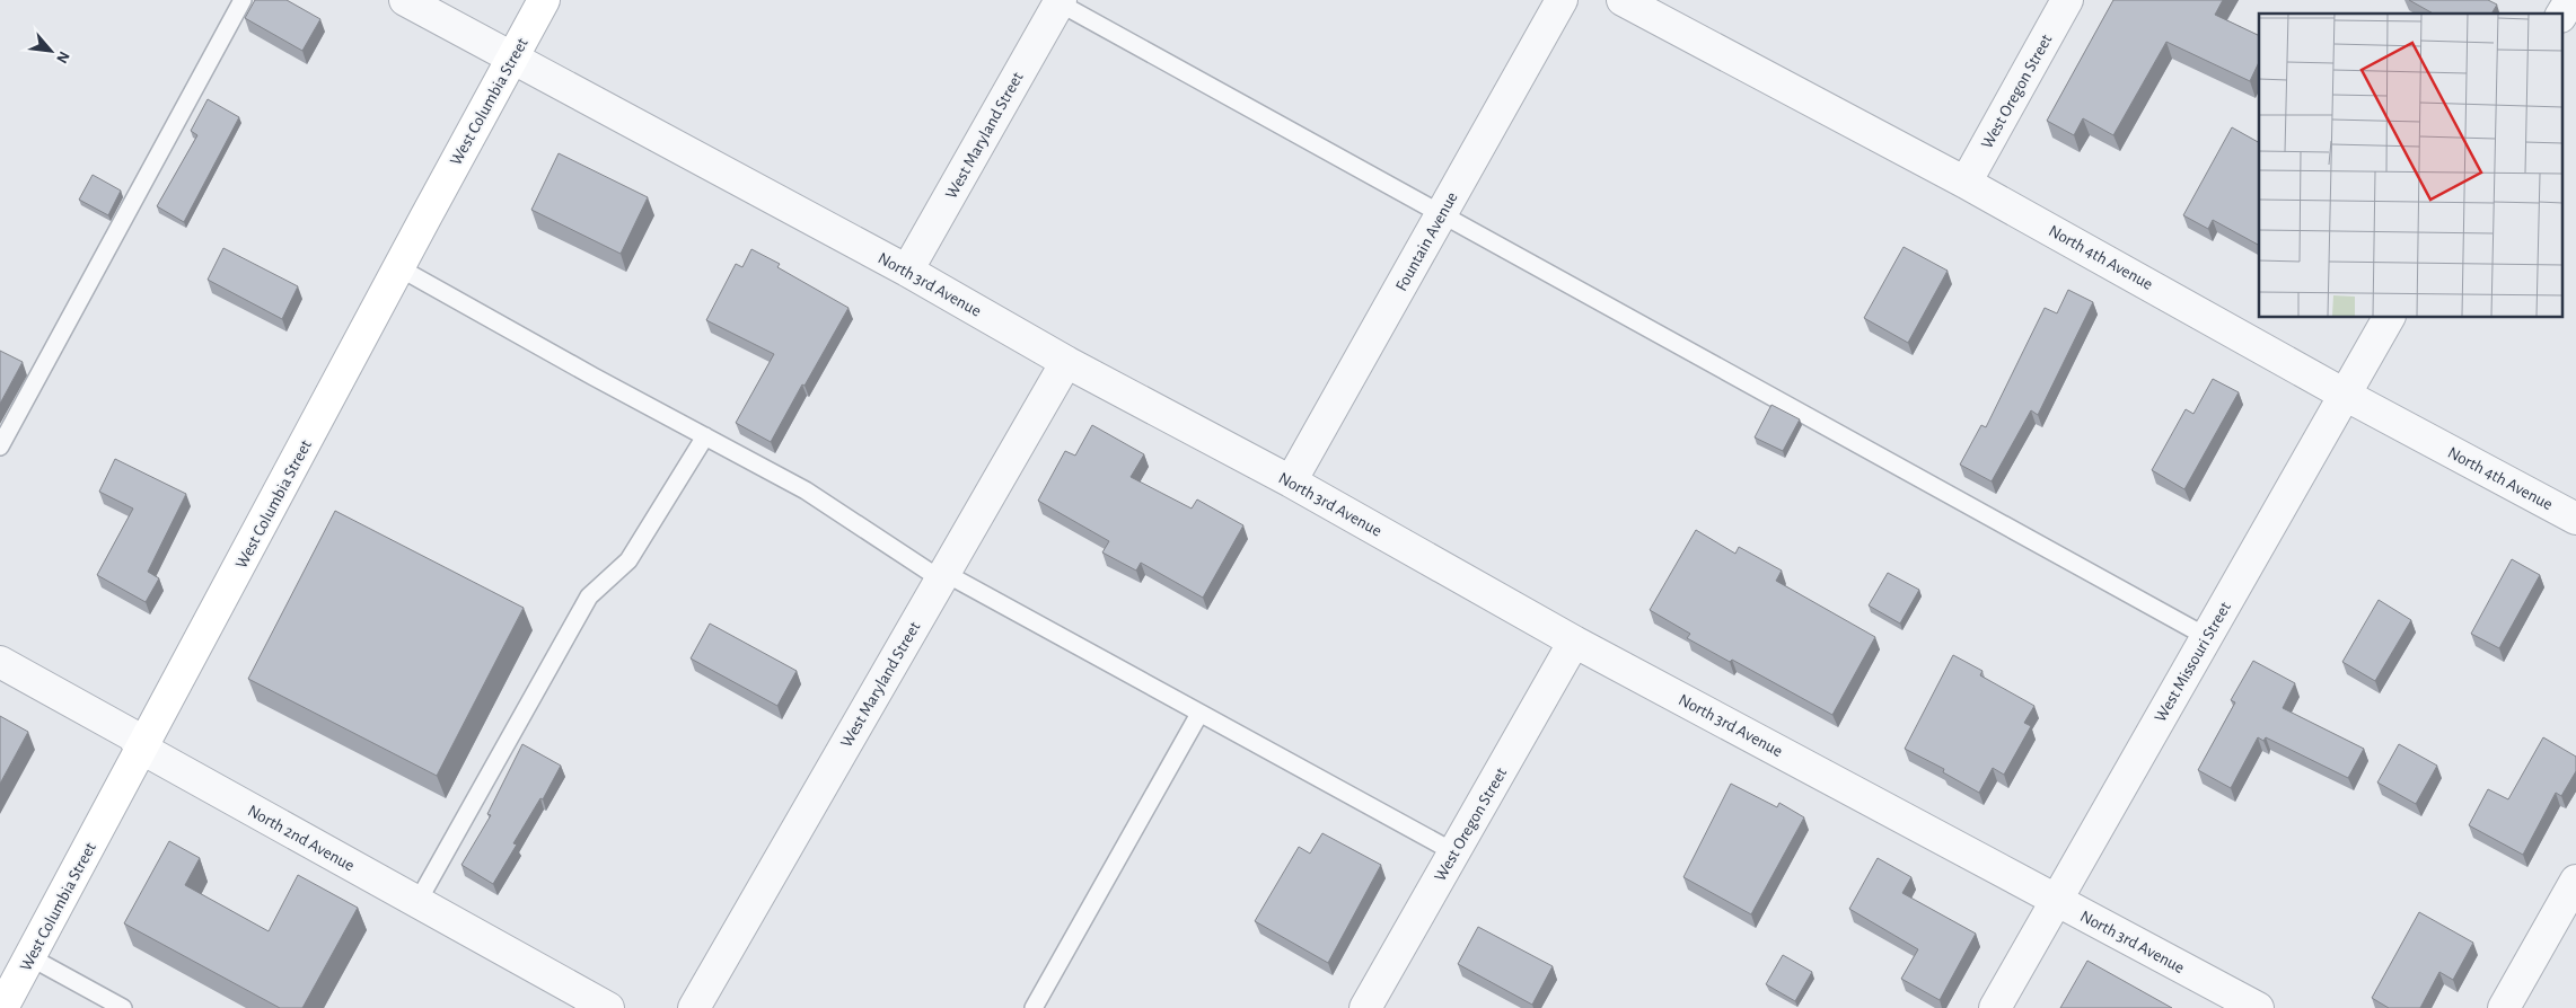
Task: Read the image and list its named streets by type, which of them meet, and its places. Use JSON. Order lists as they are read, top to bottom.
{
  "streets": {
    "main road": ["West Columbia Street"],
    "street": [
      "West Oregon Street",
      "West Maryland Street",
      "Fountain Avenue",
      "North 4th Avenue",
      "North 3rd Avenue",
      "West Missouri Street",
      "North 2nd Avenue"
    ]
  },
  "crossings": [
    ["West Oregon Street", "North 4th Avenue"],
    ["West Oregon Street", "North 3rd Avenue"],
    ["West Columbia Street", "North 3rd Avenue"],
    ["West Columbia Street", "North 2nd Avenue"],
    ["West Maryland Street", "North 3rd Avenue"],
    ["Fountain Avenue", "North 3rd Avenue"],
    ["North 4th Avenue", "West Missouri Street"],
    ["North 3rd Avenue", "West Missouri Street"]
  ],
  "north": "bottom right"
}
